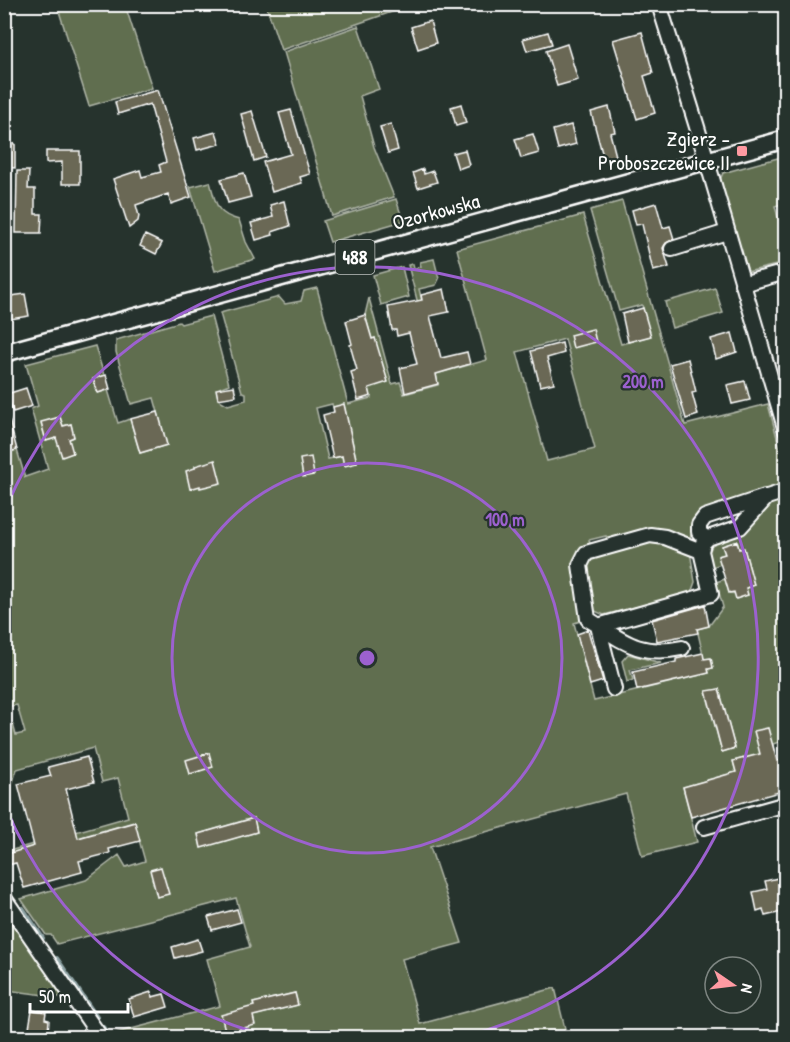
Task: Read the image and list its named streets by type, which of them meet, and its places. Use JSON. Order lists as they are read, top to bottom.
{
  "streets": {
    "main road": ["Ozorkowska", "488"]
  },
  "crossings": [
    ["Ozorkowska", "488"]
  ],
  "places": {
    "transit": ["Zgierz - Proboszczewice II"]
  },
  "scale_bar": "50 m",
  "north": "right",
  "rings": ["200 m", "100 m"]
}
